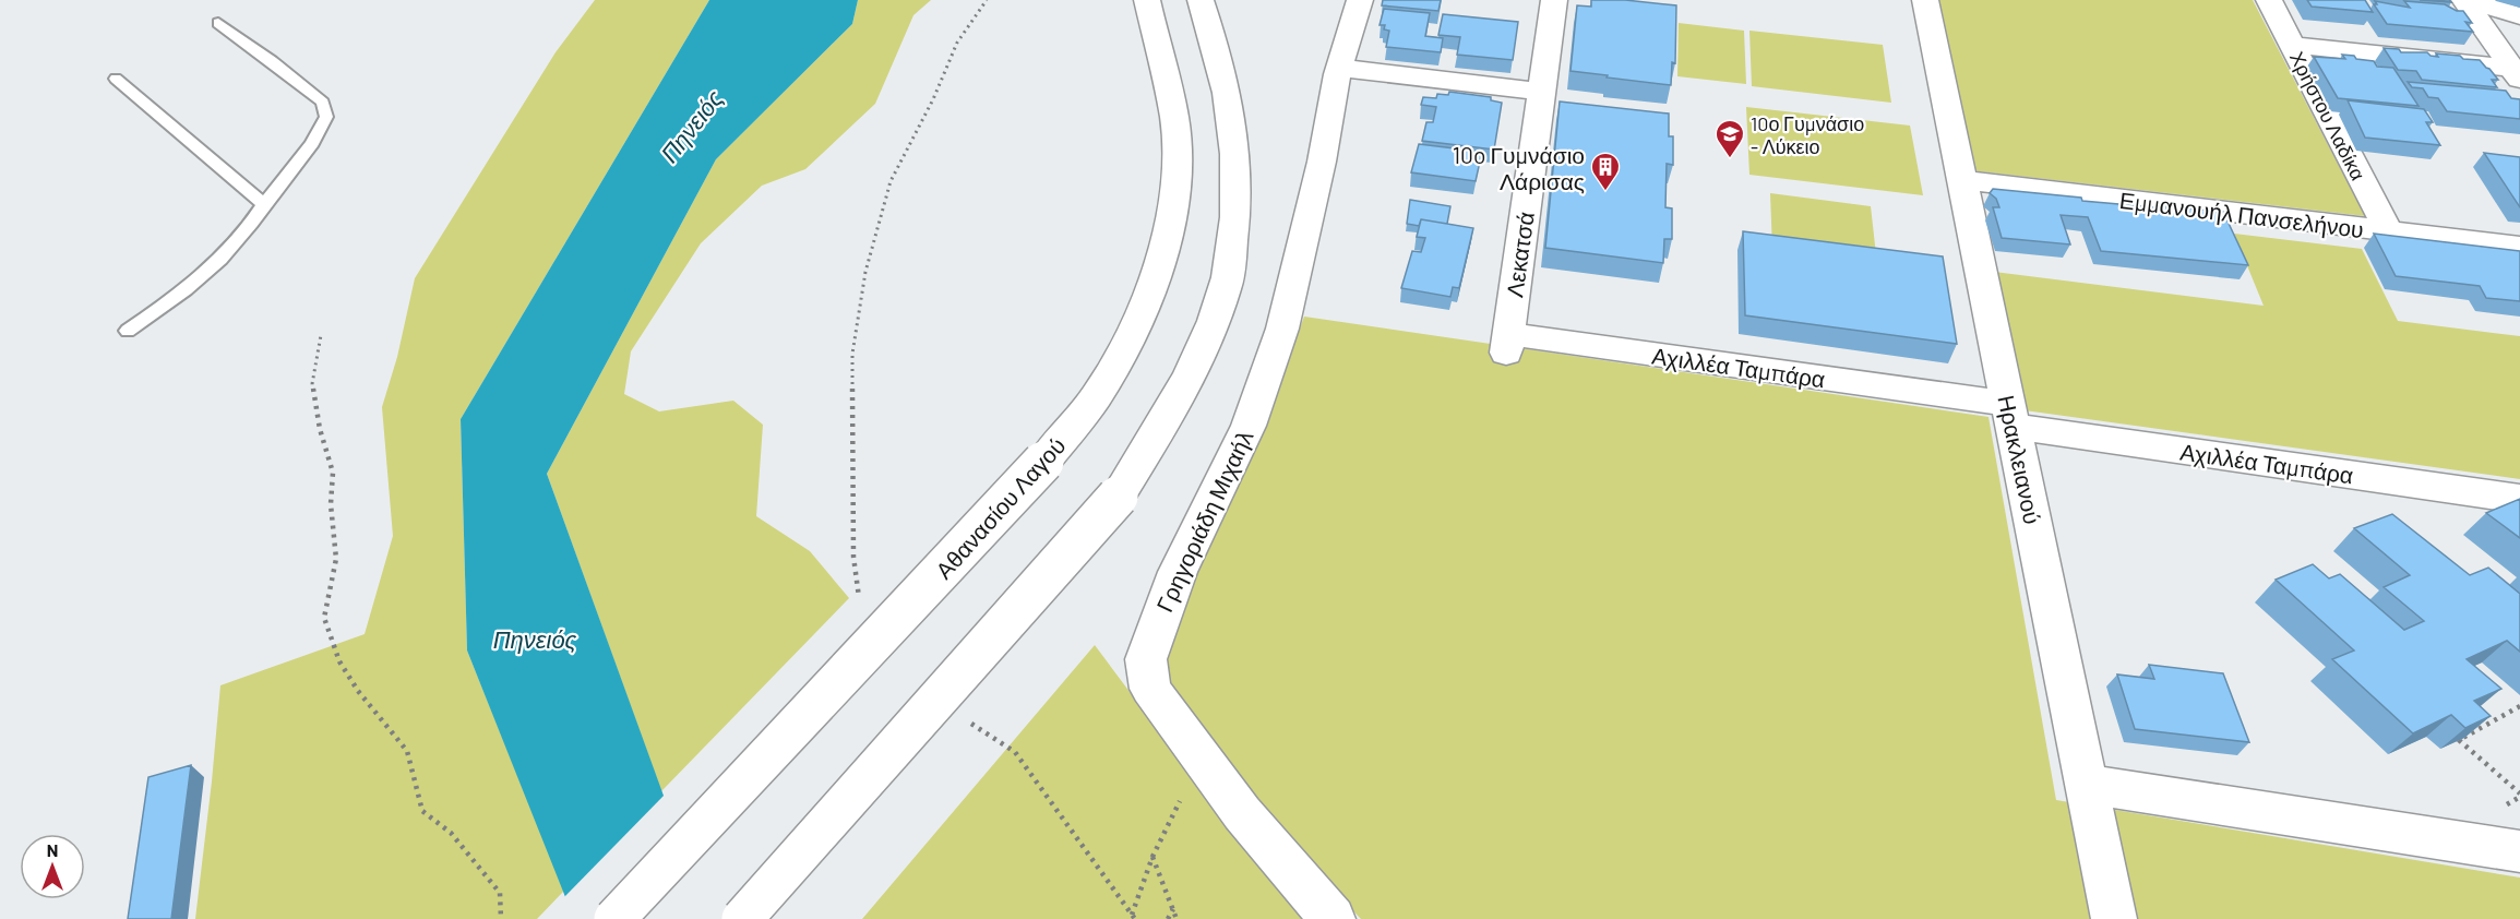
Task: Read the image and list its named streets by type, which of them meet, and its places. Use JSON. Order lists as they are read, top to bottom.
{
  "streets": {
    "main road": [
      "Χρήστου Λαδίκα",
      "Εμμανουήλ Πανσελήνου",
      "Λεκατσά",
      "Αχιλλέα Ταμπάρα",
      "Ηρακλειανού",
      "Αθανασίου Λαγού",
      "Γρηγοριάδη Μιχαήλ"
    ]
  },
  "crossings": [
    ["Χρήστου Λαδίκα", "Εμμανουήλ Πανσελήνου"],
    ["Εμμανουήλ Πανσελήνου", "Ηρακλειανού"],
    ["Λεκατσά", "Αχιλλέα Ταμπάρα"],
    ["Αχιλλέα Ταμπάρα", "Ηρακλειανού"]
  ],
  "water": ["Πηνειός"],
  "places": {
    "school or university": ["10ο Γυμνάσιο - Λύκειο"],
    "building": ["10o Γυμνάσιο Λάρισας"]
  },
  "north": "top"
}
